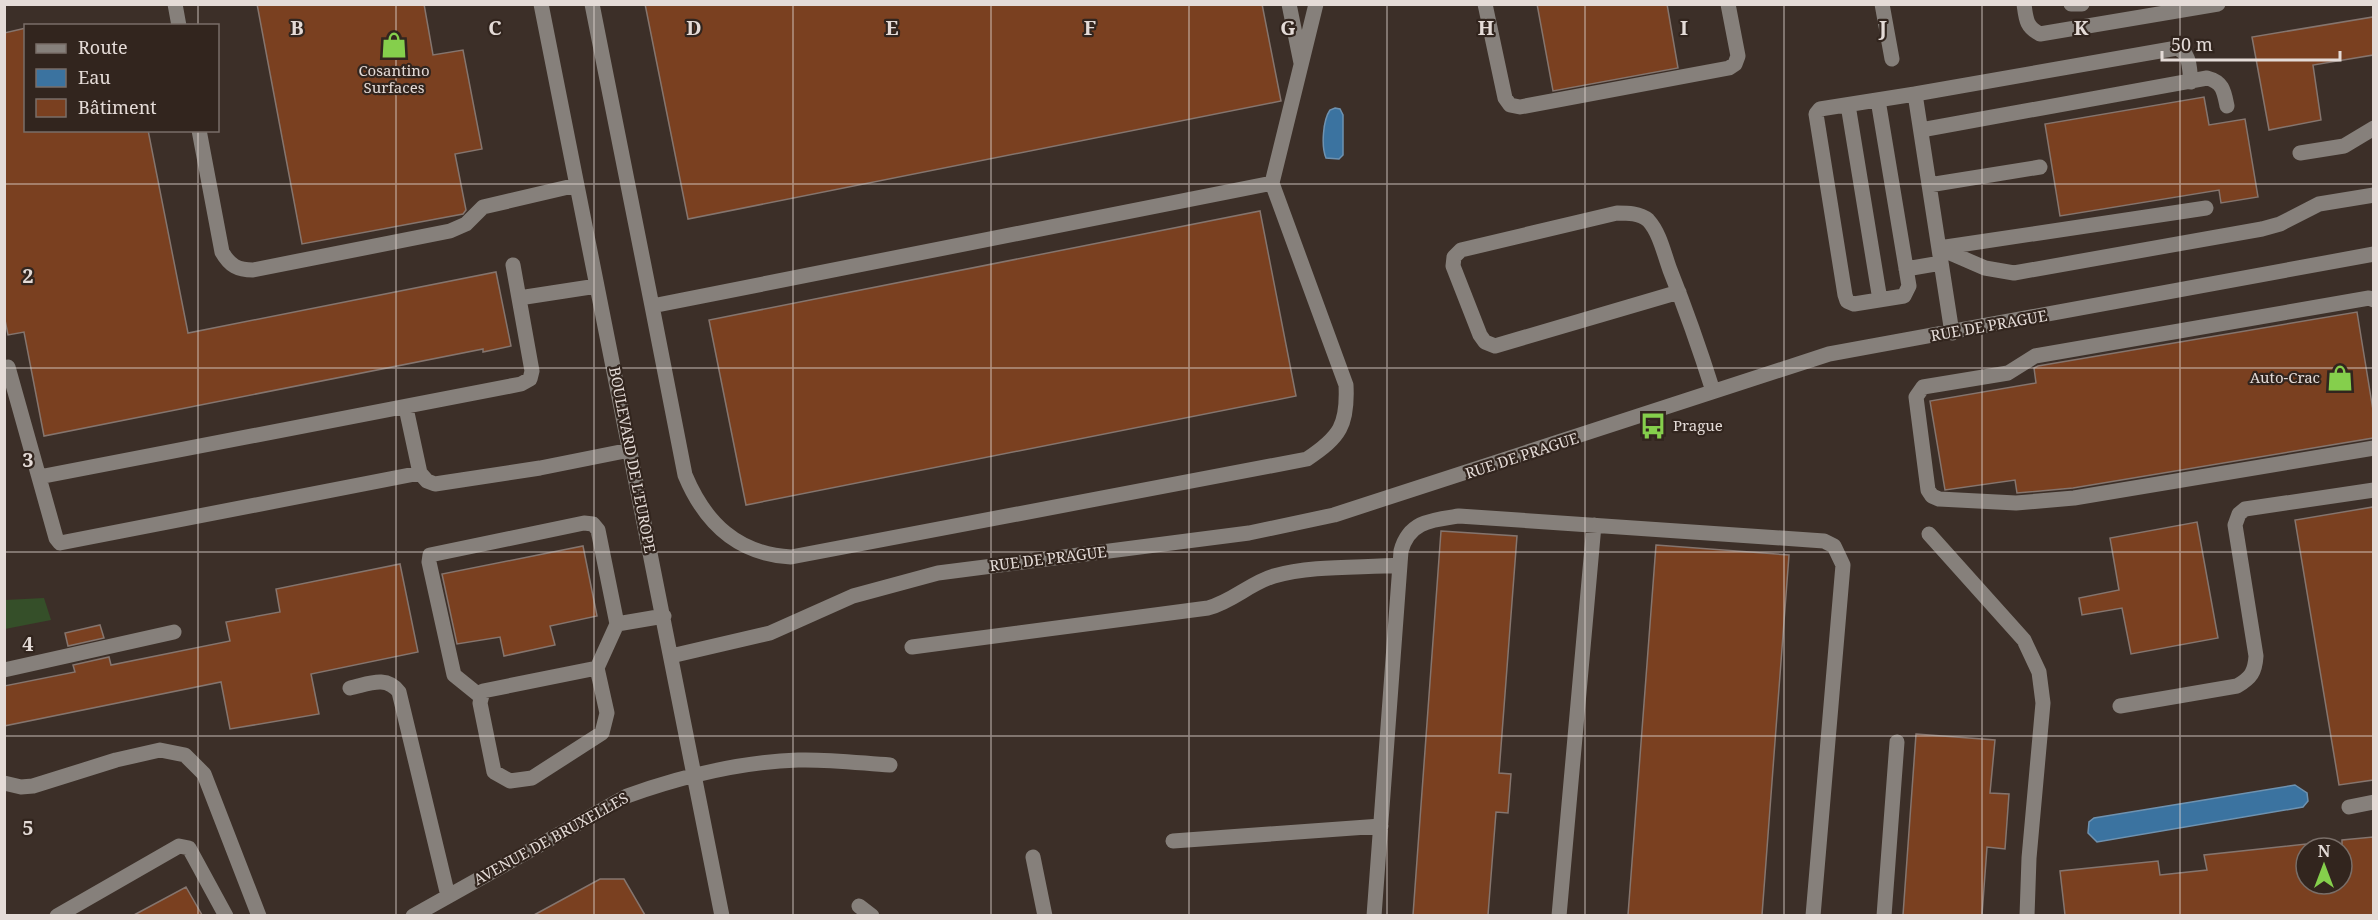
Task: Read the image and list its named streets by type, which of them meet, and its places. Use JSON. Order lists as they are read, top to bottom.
{
  "streets": {
    "street": ["RUE DE PRAGUE", "BOULEVARD DE L'EUROPE", "AVENUE DE BRUXELLES"]
  },
  "crossings": [
    ["RUE DE PRAGUE", "BOULEVARD DE L'EUROPE"],
    ["BOULEVARD DE L'EUROPE", "AVENUE DE BRUXELLES"]
  ],
  "places": {
    "shop": ["Cosantino Surfaces", "Auto-Crac"],
    "bus stop": ["Prague"]
  },
  "legend": ["Route", "Eau", "Bâtiment"],
  "scale_bar": "50 m",
  "north": "top",
  "grid": {
    "columns": [
      "B",
      "C",
      "D",
      "E",
      "F",
      "G",
      "H",
      "I",
      "J",
      "K"
    ],
    "rows": [
      "2",
      "3",
      "4",
      "5"
    ]
  }
}
